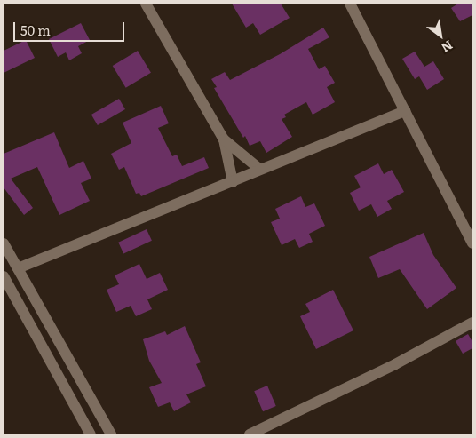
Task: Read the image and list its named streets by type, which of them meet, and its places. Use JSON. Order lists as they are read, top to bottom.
{
  "scale_bar": "50 m",
  "north": "bottom right"
}
